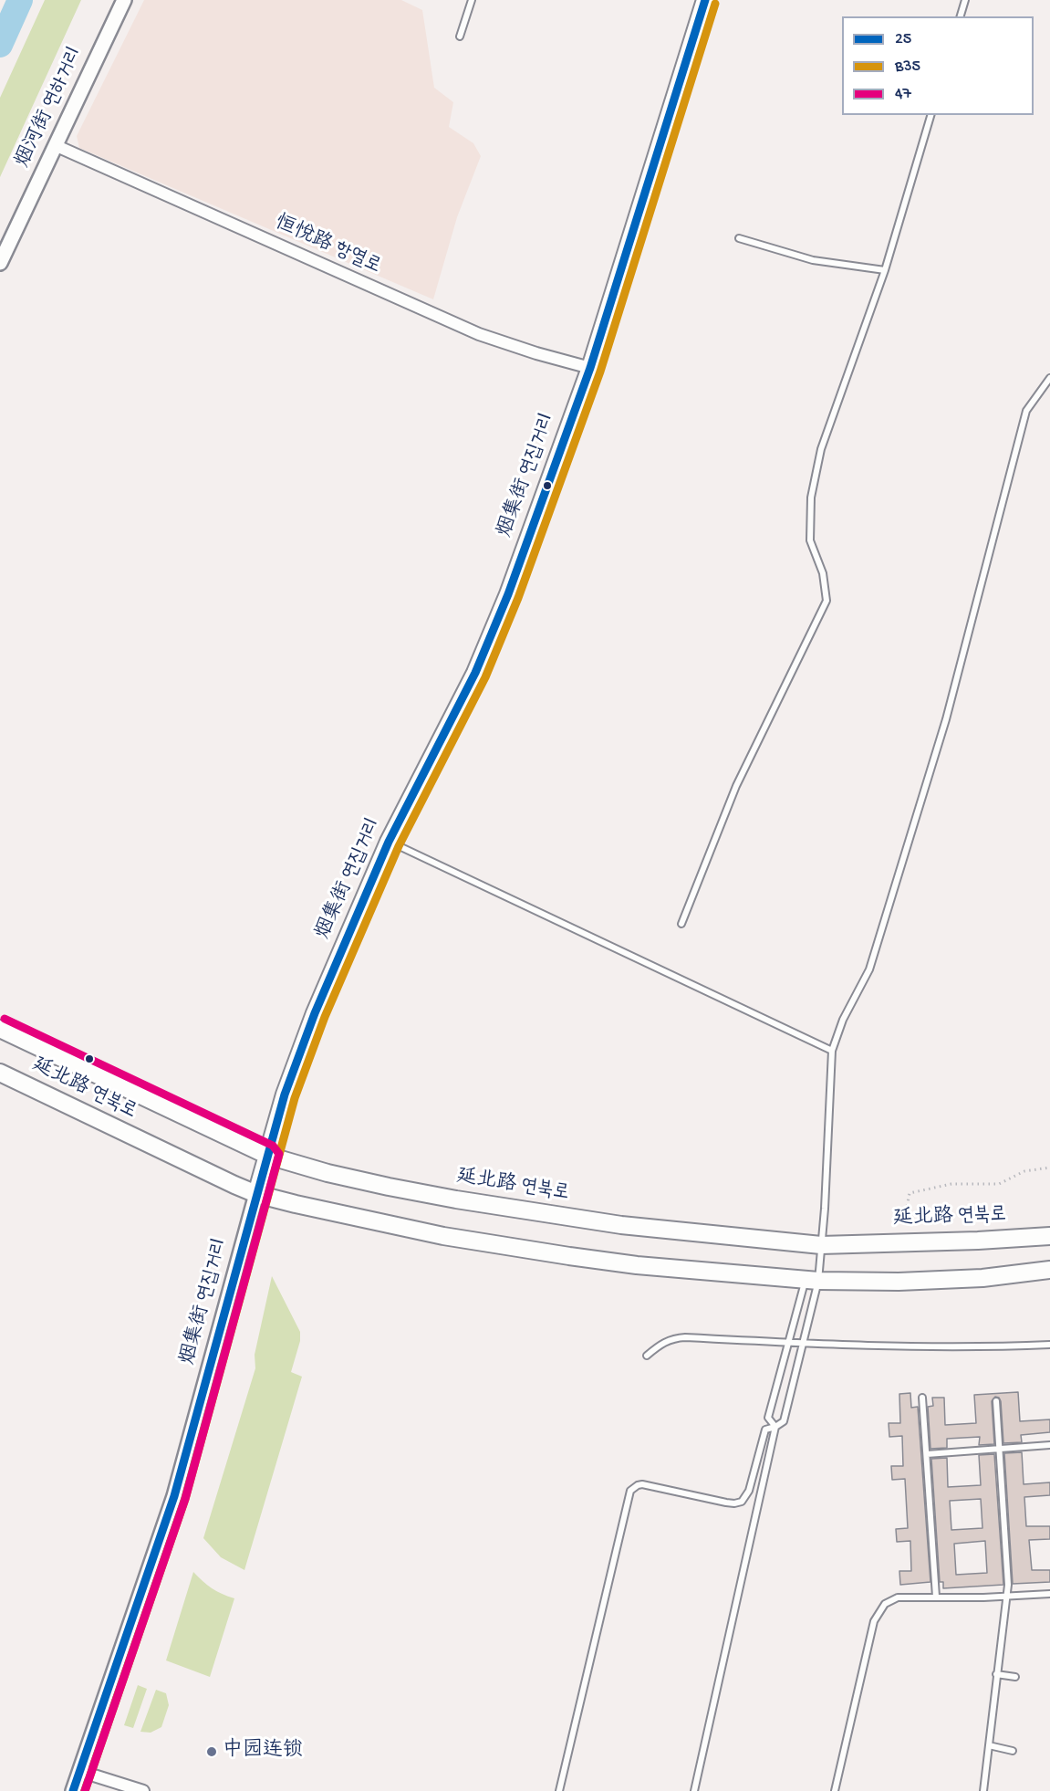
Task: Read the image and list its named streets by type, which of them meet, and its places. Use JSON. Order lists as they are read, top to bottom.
{
  "streets": {
    "main road": ["烟集街 연집거리", "延北路 연북로"],
    "street": ["烟河街 연하거리", "恒悦路 항열로"]
  },
  "crossings": [
    ["烟河街 연하거리", "恒悦路 항열로"],
    ["恒悦路 항열로", "烟集街 연집거리"],
    ["烟集街 연집거리", "延北路 연북로"]
  ],
  "places": ["中园连锁"],
  "lines": ["transit line 25", "transit line B35", "transit line 47"],
  "legend": ["25", "B35", "47"]
}
